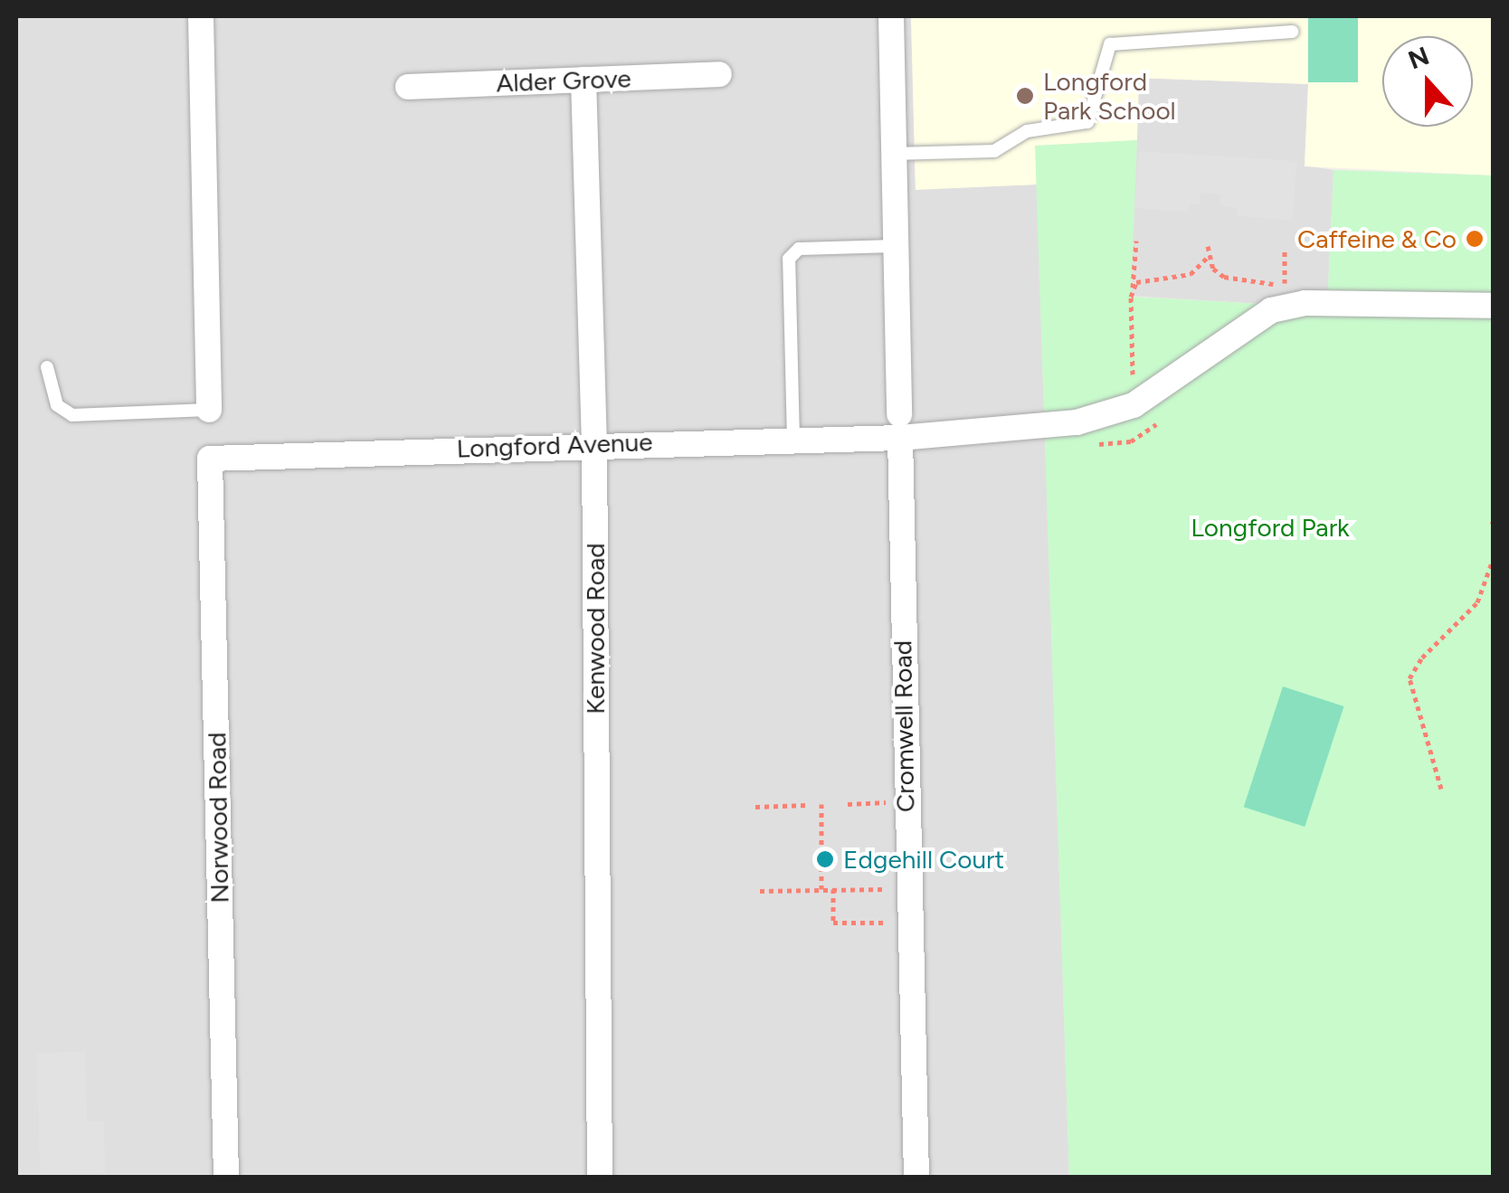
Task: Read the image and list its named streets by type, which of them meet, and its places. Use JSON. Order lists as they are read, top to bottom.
{
  "streets": {
    "street": [
      "Alder Grove",
      "Longford Avenue",
      "Kenwood Road",
      "Cromwell Road",
      "Norwood Road"
    ]
  },
  "crossings": [
    ["Alder Grove", "Kenwood Road"],
    ["Longford Avenue", "Kenwood Road"],
    ["Longford Avenue", "Cromwell Road"],
    ["Longford Avenue", "Norwood Road"]
  ],
  "parks": ["Longford Park"],
  "places": ["Longford Park School", "Caffeine & Co", "Edgehill Court"],
  "north": "top"
}
